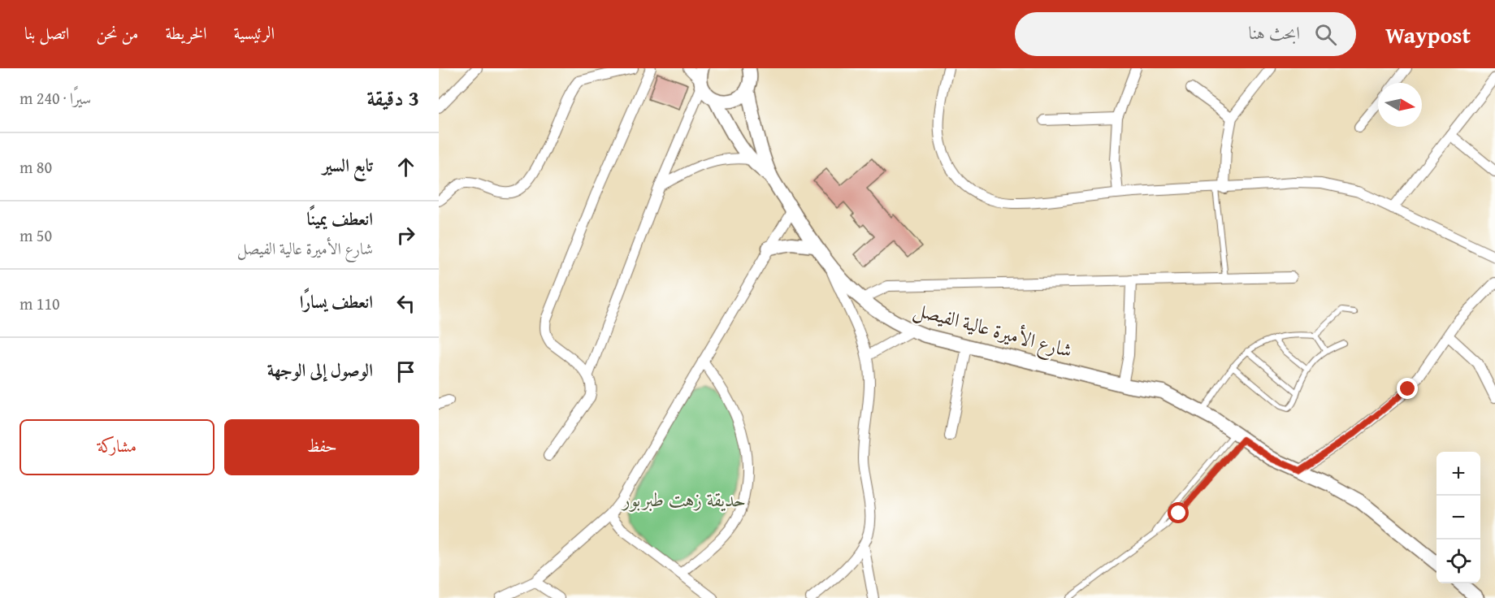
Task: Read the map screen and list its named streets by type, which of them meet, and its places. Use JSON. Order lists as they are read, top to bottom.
{
  "streets": {
    "street": ["شارع الأميرة عالية الفيصل"]
  },
  "parks": ["حديقة زهت طبربور"],
  "north": "right",
  "page": {
    "header": "Waypost",
    "search": "ابحث هنا",
    "nav": [
      "الرئيسية",
      "الخريطة",
      "من نحن",
      "اتصل بنا"
    ],
    "heading": ["3 دقيقة", "سيرًا · 240 m"],
    "list": [
      ["تابع السير", "80 m"],
      ["انعطف يمينًا", "شارع الأميرة عالية الفيصل", "50 m"],
      ["انعطف يسارًا", "110 m"],
      "الوصول إلى الوجهة"
    ],
    "buttons": ["حفظ", "مشاركة"],
    "map_buttons": ["+", "−"]
  }
}
